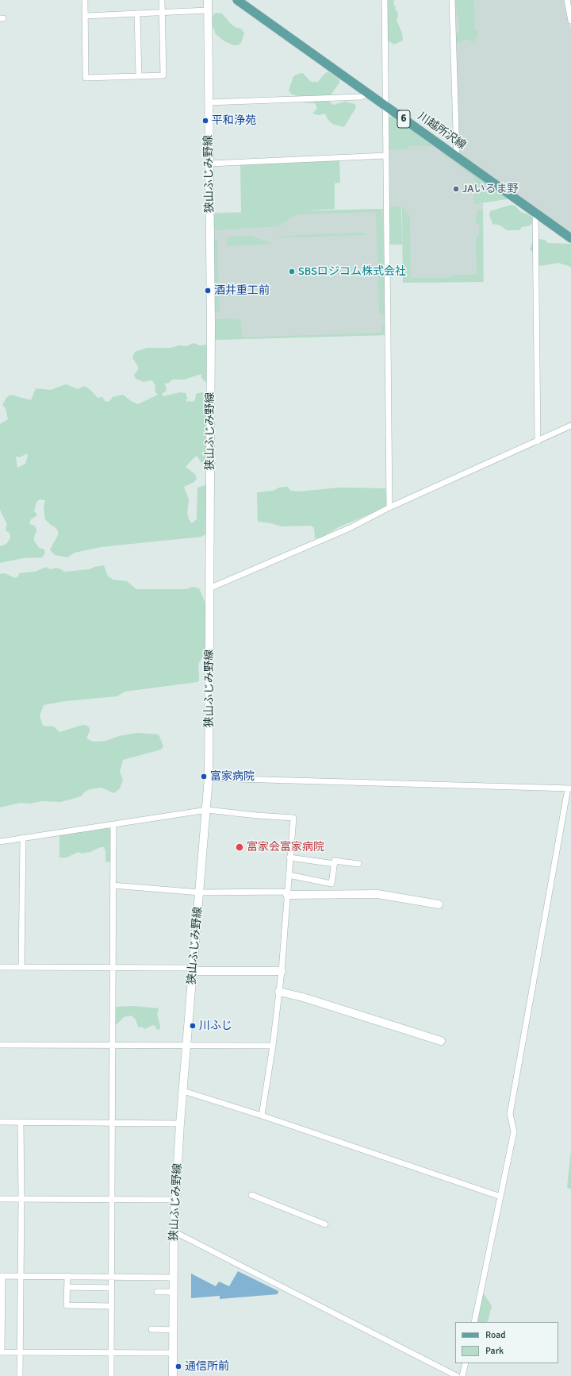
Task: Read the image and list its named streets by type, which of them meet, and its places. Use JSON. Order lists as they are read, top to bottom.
{
  "streets": {
    "main road": ["6", "川越所沢線", "狭山ふじみ野線"]
  },
  "places": [
    "平和浄苑",
    "JAいるま野",
    "SBSロジコム株式会社",
    "酒井重工前",
    "富家病院",
    "富家会富家病院",
    "川ふじ",
    "通信所前"
  ],
  "legend": ["Road", "Park"]
}
